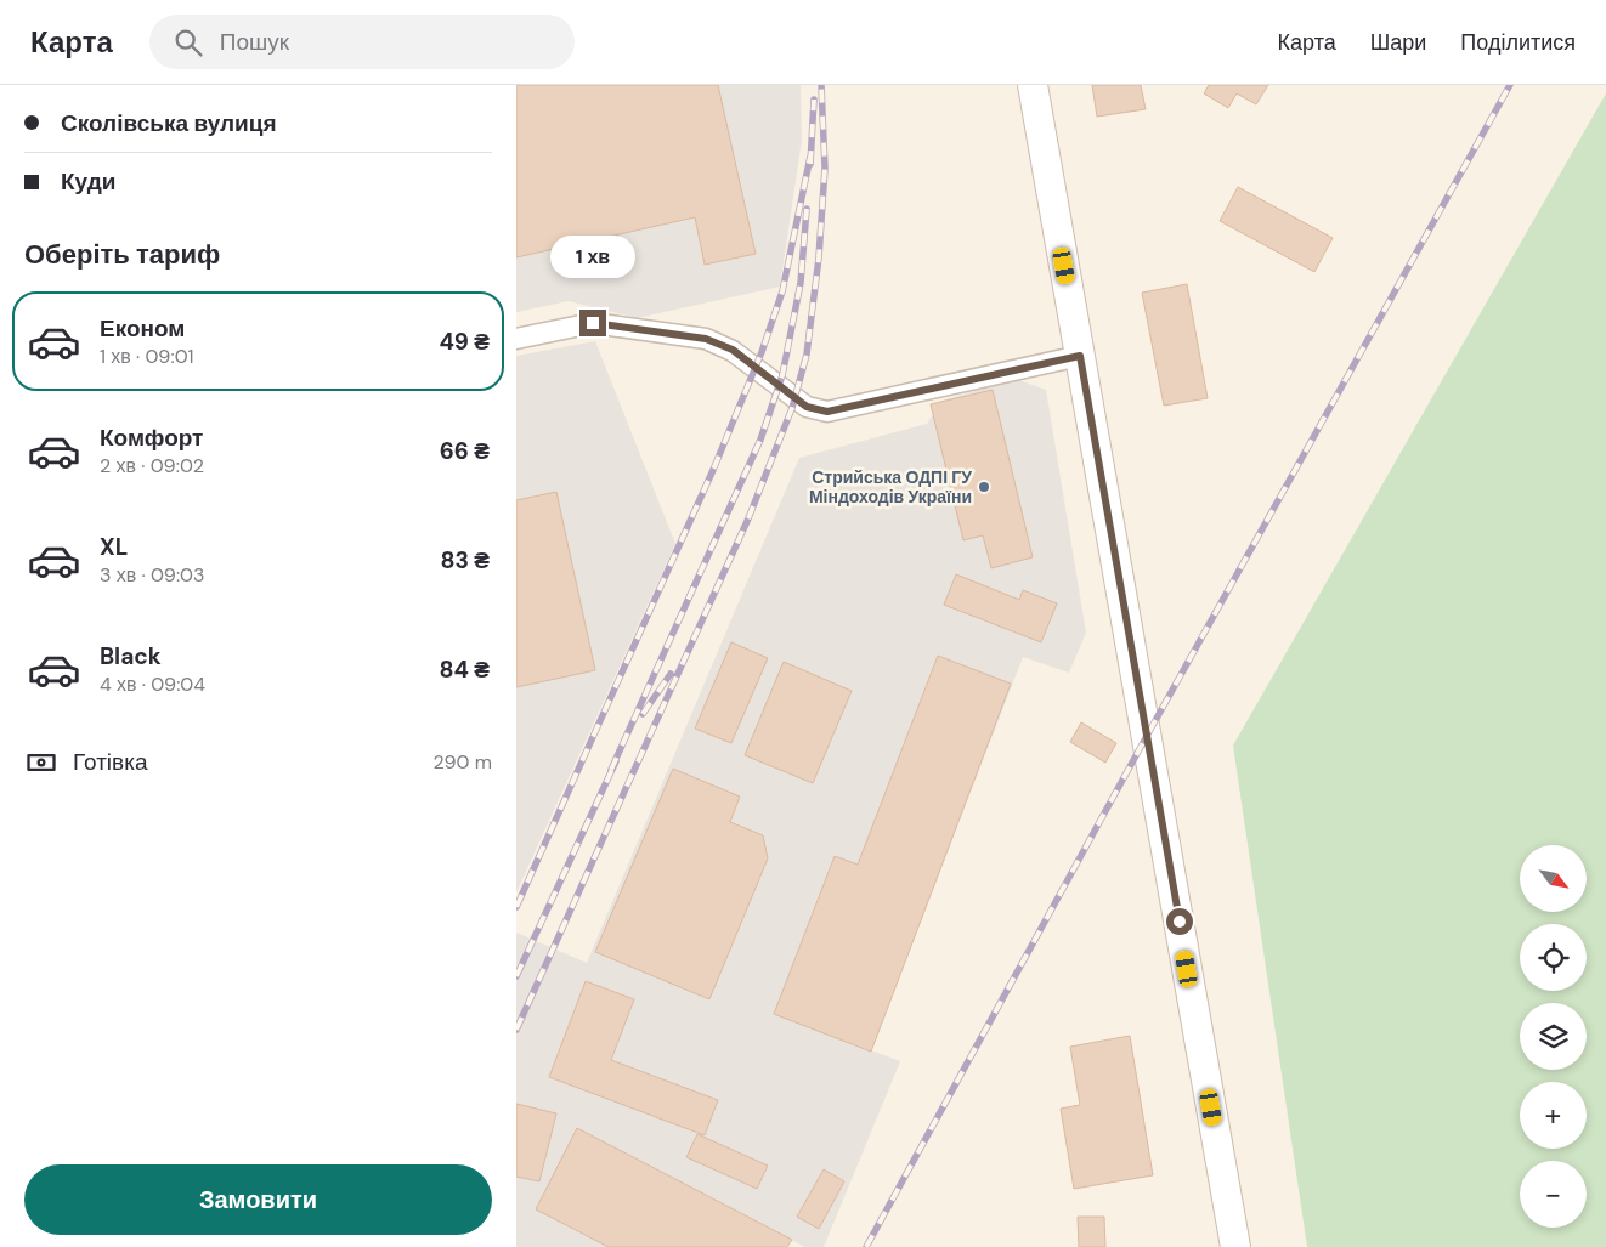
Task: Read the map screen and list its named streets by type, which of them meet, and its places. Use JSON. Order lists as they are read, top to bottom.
{
  "places": ["Стрийська ОДПІ ГУ Міндоходів України"],
  "north": "bottom right",
  "page": {
    "header": "Карта",
    "search": "Пошук",
    "nav": ["Карта", "Шари", "Поділитися"],
    "banner": ["Сколівська вулиця", "Куди"],
    "heading": "Оберіть тариф",
    "bubble": "1 хв",
    "list": [
      {
        "name": "Економ",
        "note": "1 хв · 09:01",
        "value": "49 ₴"
      },
      {
        "name": "Комфорт",
        "note": "2 хв · 09:02",
        "value": "66 ₴"
      },
      {
        "name": "XL",
        "note": "3 хв · 09:03",
        "value": "83 ₴"
      },
      {
        "name": "Black",
        "note": "4 хв · 09:04",
        "value": "84 ₴"
      }
    ],
    "pay": ["Готівка", "290 m"],
    "map_buttons": ["+", "−"],
    "buttons": "Замовити"
  }
}
